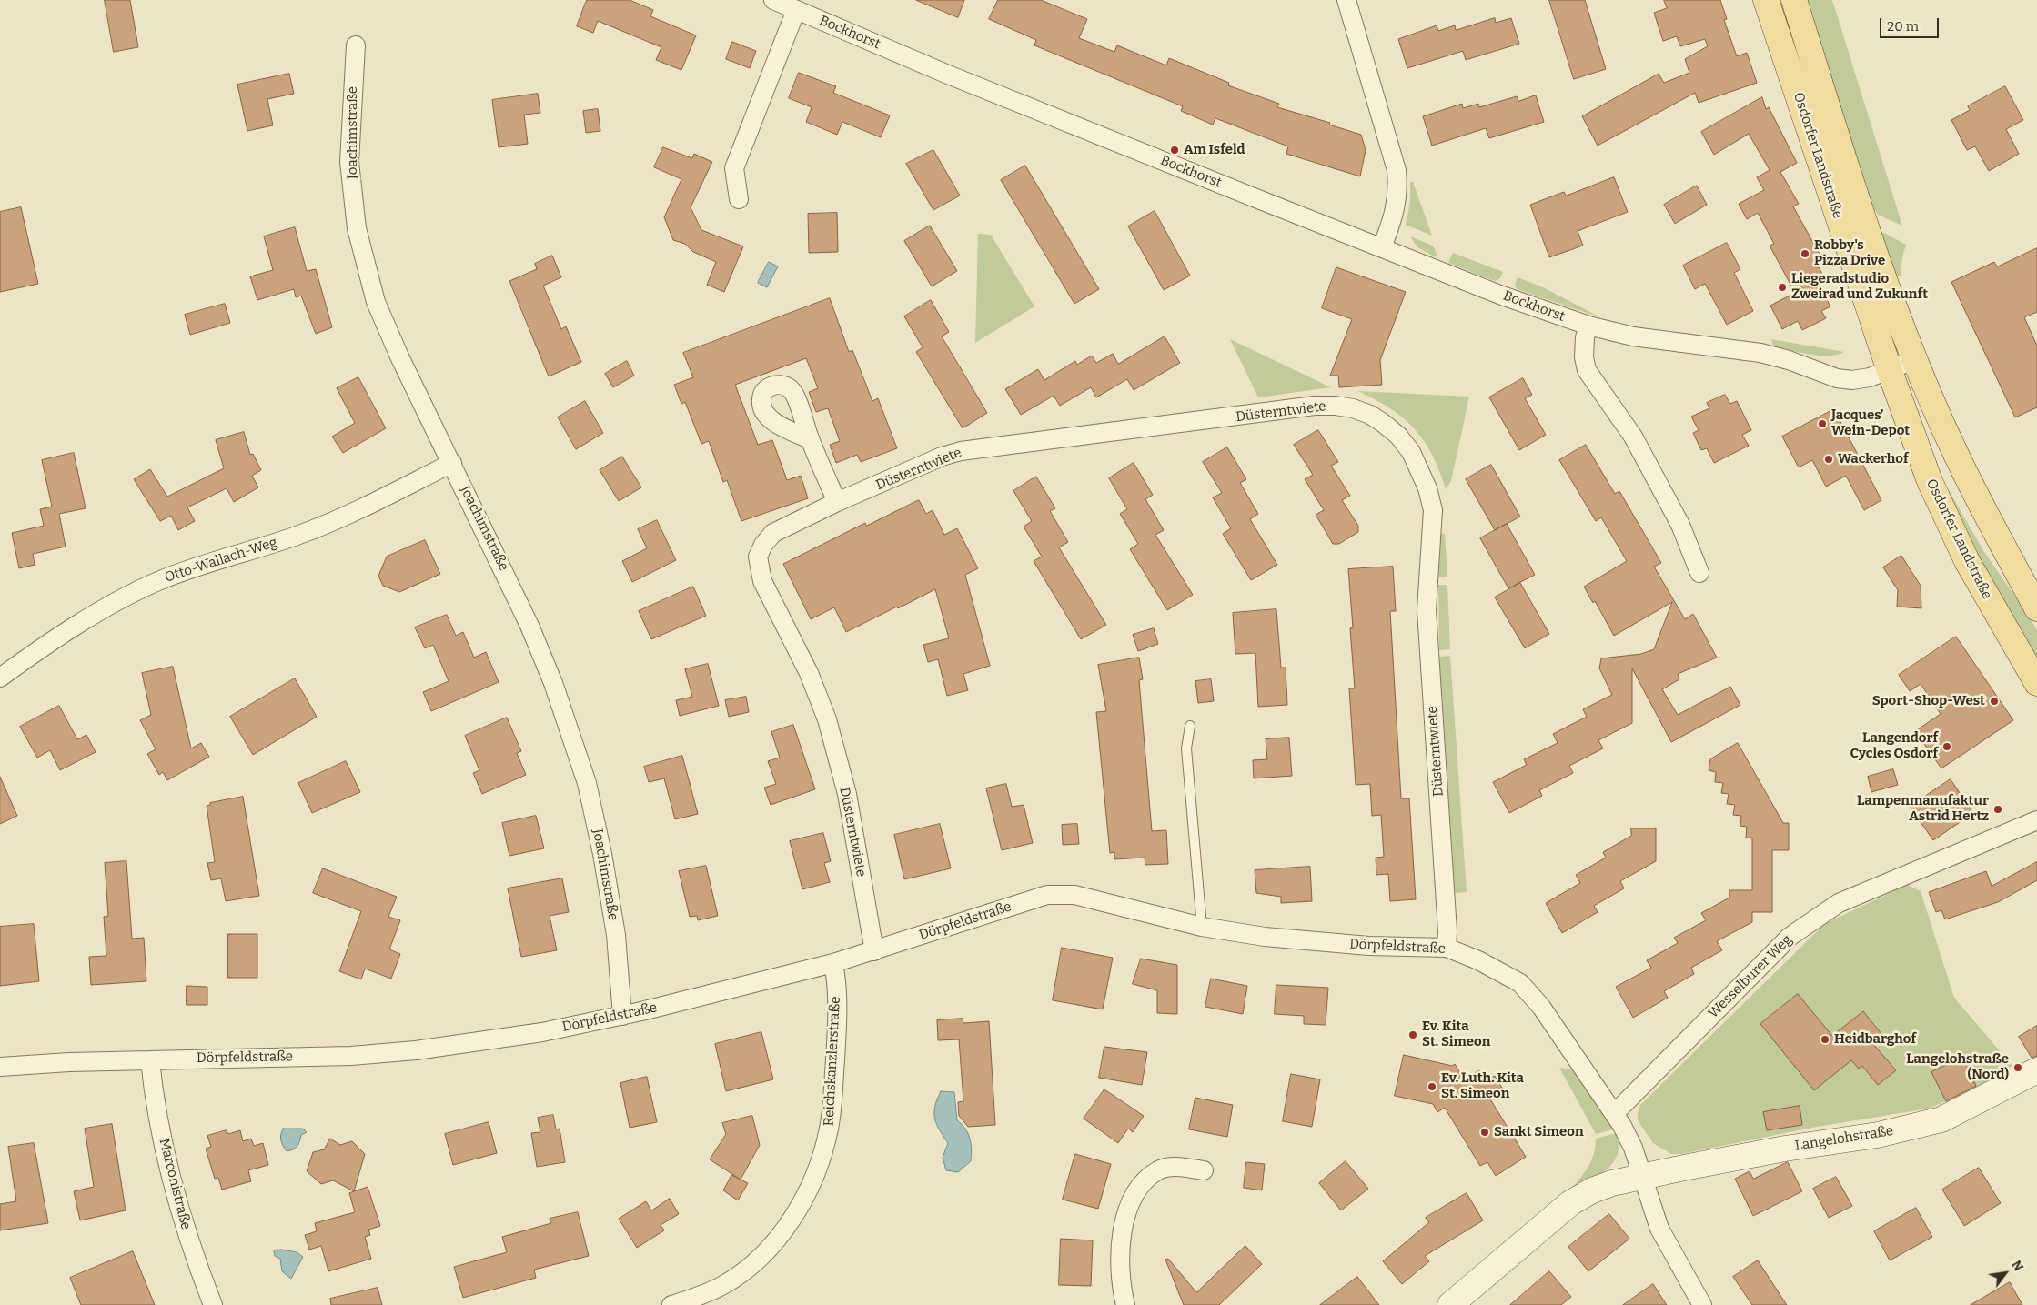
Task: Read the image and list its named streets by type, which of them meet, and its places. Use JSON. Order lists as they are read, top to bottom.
{
  "streets": {
    "main road": ["Osdorfer Landstraße"],
    "street": [
      "Bockhorst",
      "Joachimstraße",
      "Düsterntwiete",
      "Otto-Wallach-Weg",
      "Dörpfeldstraße",
      "Wesselburer Weg",
      "Reichskanzlerstraße",
      "Langelohstraße",
      "Marconistraße"
    ]
  },
  "crossings": [
    ["Bockhorst", "Osdorfer Landstraße"],
    ["Joachimstraße", "Otto-Wallach-Weg"],
    ["Joachimstraße", "Dörpfeldstraße"],
    ["Düsterntwiete", "Dörpfeldstraße"],
    ["Dörpfeldstraße", "Wesselburer Weg"],
    ["Dörpfeldstraße", "Reichskanzlerstraße"],
    ["Dörpfeldstraße", "Langelohstraße"],
    ["Dörpfeldstraße", "Marconistraße"]
  ],
  "places": [
    "Am Isfeld",
    "Robby's Pizza Drive",
    "Liegeradstudio Zweirad und Zukunft",
    "Jacques’ Wein-Depot",
    "Wackerhof",
    "Sport-Shop-West",
    "Langendorf Cycles Osdorf",
    "Lampenmanufaktur Astrid Hertz",
    "Ev. Kita St. Simeon",
    "Heidbarghof",
    "Langelohstraße (Nord)",
    "Ev. Luth. Kita St. Simeon",
    "Sankt Simeon"
  ],
  "scale_bar": "20 m",
  "north": "top right"
}
